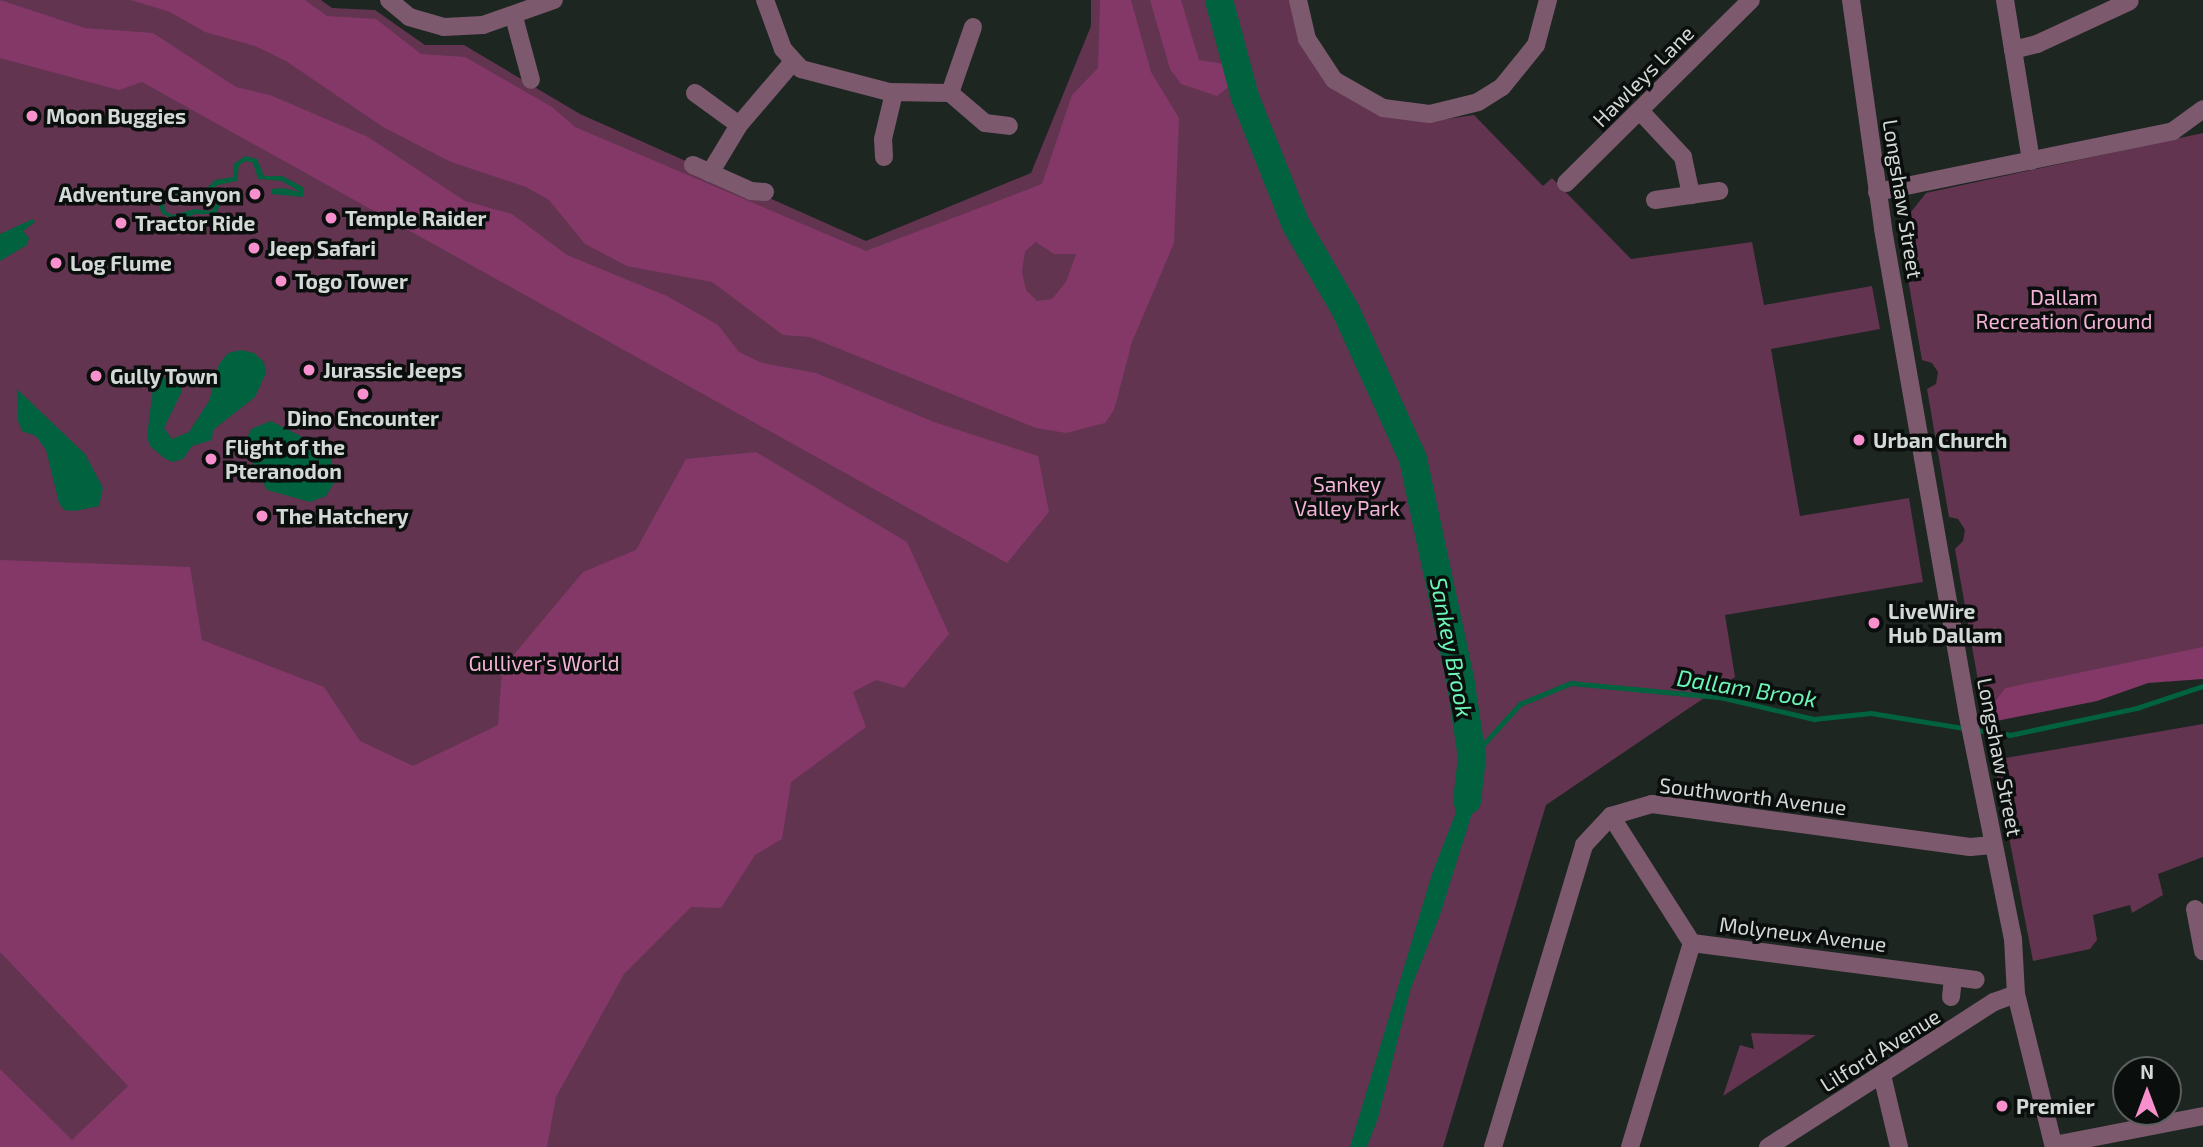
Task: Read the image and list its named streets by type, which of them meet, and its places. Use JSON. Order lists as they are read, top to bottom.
{
  "streets": {
    "street": [
      "Hawleys Lane",
      "Longshaw Street",
      "Southworth Avenue",
      "Molyneux Avenue",
      "Lilford Avenue"
    ]
  },
  "crossings": [
    ["Longshaw Street", "Southworth Avenue"],
    ["Longshaw Street", "Lilford Avenue"]
  ],
  "water": ["Sankey Brook", "Dallam Brook"],
  "parks": ["Dallam Recreation Ground", "Sankey Valley Park", "Gulliver's World"],
  "places": [
    "Moon Buggies",
    "Adventure Canyon",
    "Temple Raider",
    "Tractor Ride",
    "Jeep Safari",
    "Log Flume",
    "Togo Tower",
    "Jurassic Jeeps",
    "Gully Town",
    "Dino Encounter",
    "Urban Church",
    "Flight of the Pteranodon",
    "The Hatchery",
    "LiveWire Hub Dallam",
    "Premier"
  ],
  "north": "top"
}
